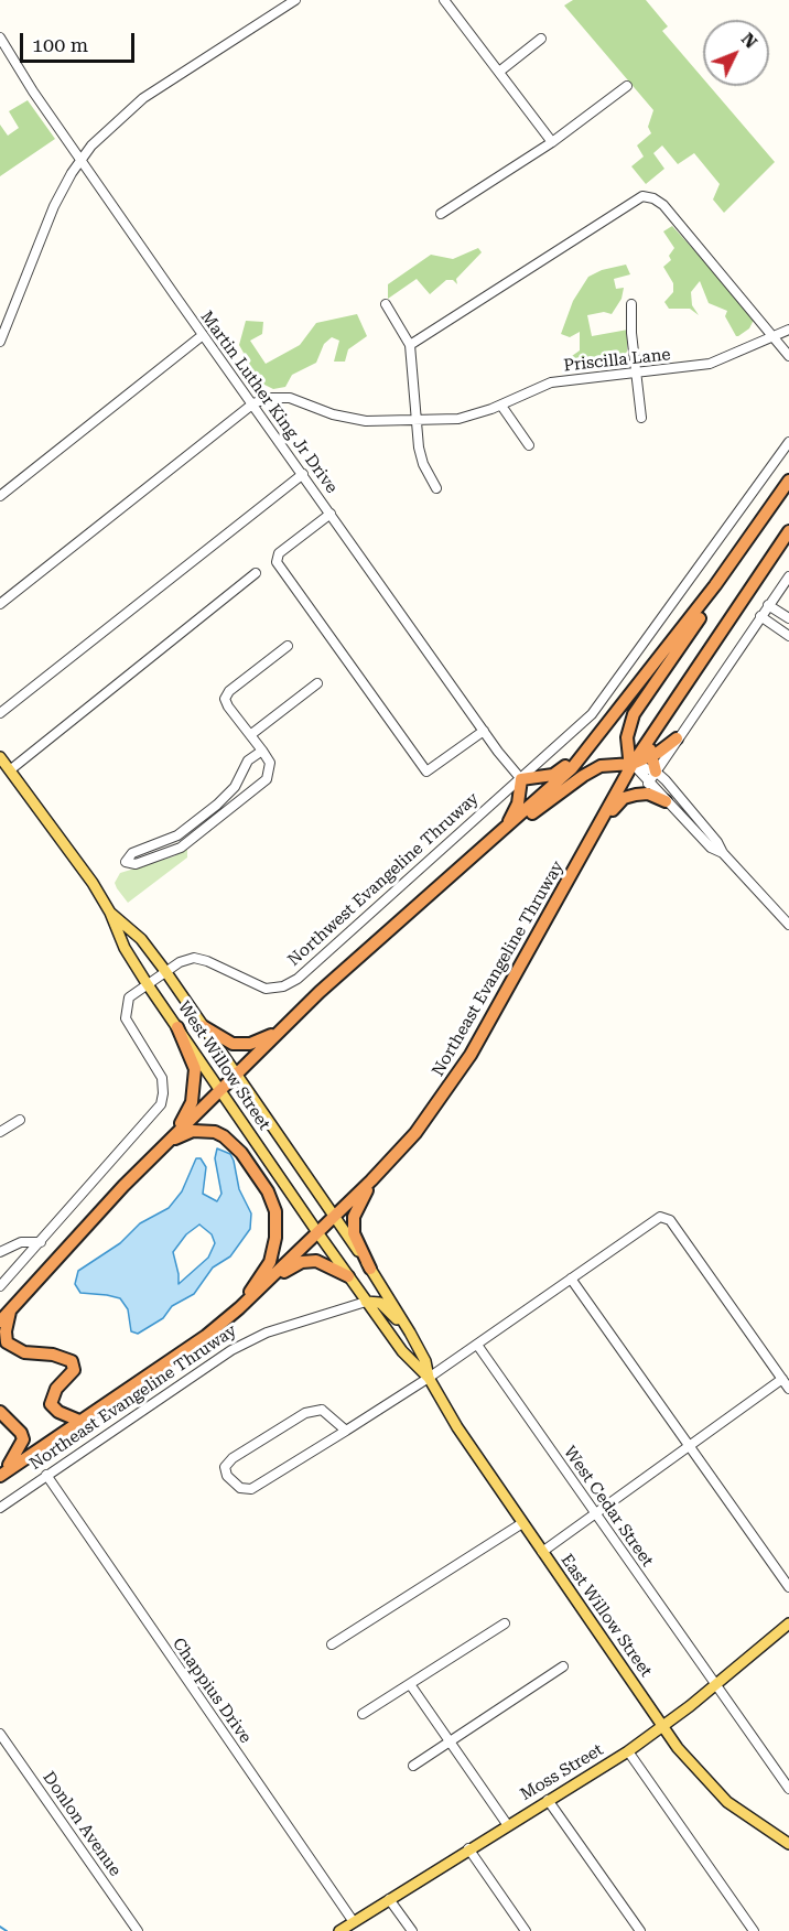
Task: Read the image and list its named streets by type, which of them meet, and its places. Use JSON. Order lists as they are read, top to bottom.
{
  "streets": {
    "highway": ["Northeast Evangeline Thruway"],
    "main road": ["West Willow Street", "East Willow Street", "Moss Street"],
    "street": [
      "Priscilla Lane",
      "Martin Luther King Jr Drive",
      "Northwest Evangeline Thruway",
      "West Cedar Street",
      "Chappius Drive",
      "Donlon Avenue"
    ]
  },
  "crossings": [
    ["Priscilla Lane", "Martin Luther King Jr Drive"],
    ["Martin Luther King Jr Drive", "Northwest Evangeline Thruway"],
    ["Northwest Evangeline Thruway", "West Willow Street"],
    ["Northeast Evangeline Thruway", "West Willow Street"],
    ["Northeast Evangeline Thruway", "East Willow Street"],
    ["Northeast Evangeline Thruway", "Chappius Drive"],
    ["West Willow Street", "East Willow Street"],
    ["West Cedar Street", "Moss Street"],
    ["East Willow Street", "Moss Street"],
    ["Chappius Drive", "Moss Street"]
  ],
  "scale_bar": "100 m",
  "north": "top right"
}
